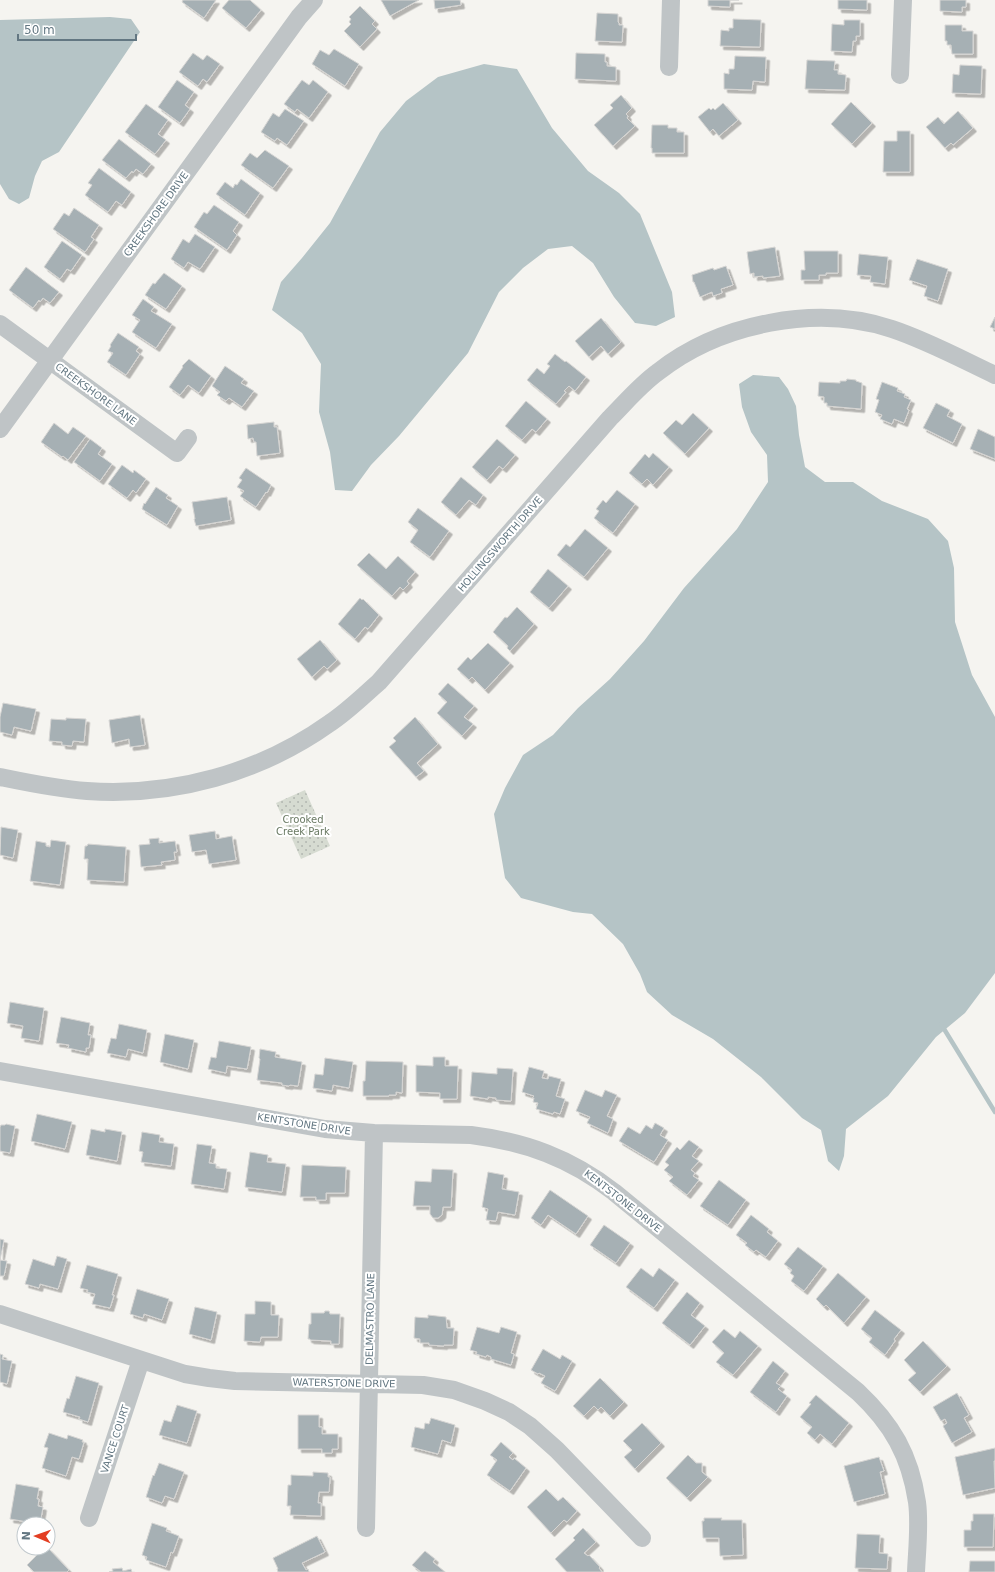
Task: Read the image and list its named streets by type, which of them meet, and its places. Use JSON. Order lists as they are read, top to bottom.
{
  "streets": {
    "street": [
      "CREEKSHORE DRIVE",
      "CREEKSHORE LANE",
      "HOLLINGSWORTH DRIVE",
      "KENTSTONE DRIVE",
      "DELMASTRO LANE",
      "WATERSTONE DRIVE",
      "VANCE COURT"
    ]
  },
  "crossings": [
    ["CREEKSHORE DRIVE", "CREEKSHORE LANE"],
    ["KENTSTONE DRIVE", "DELMASTRO LANE"],
    ["DELMASTRO LANE", "WATERSTONE DRIVE"],
    ["WATERSTONE DRIVE", "VANCE COURT"]
  ],
  "parks": ["Crooked Creek Park"],
  "scale_bar": "50 m",
  "north": "left"
}
